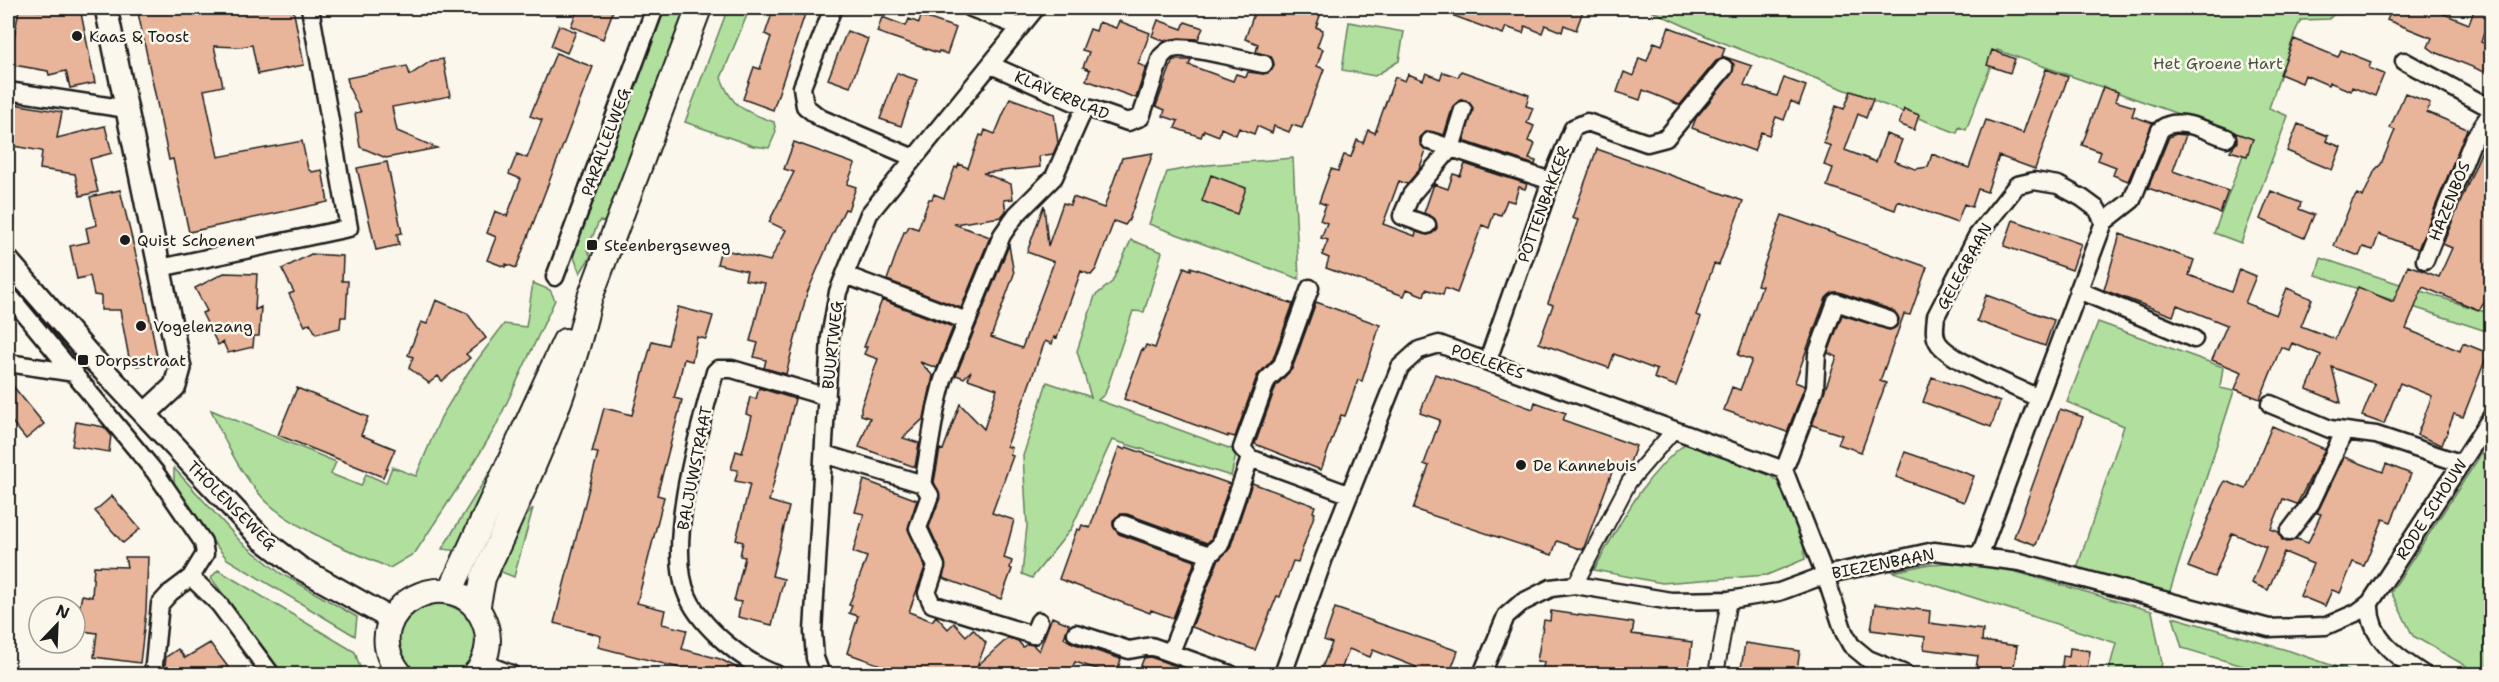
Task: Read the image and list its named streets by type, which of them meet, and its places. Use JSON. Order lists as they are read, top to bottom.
{
  "streets": {
    "street": [
      "KLAVERBLAD",
      "PARALLELWEG",
      "HAZENBOS",
      "POTTENBAKKER",
      "GELEGBAAN",
      "BUURTWEG",
      "POELEKES",
      "BALJUWSTRAAT",
      "THOLENSEWEG",
      "RODE SCHOUW",
      "BIEZENBAAN"
    ]
  },
  "crossings": [
    ["KLAVERBLAD", "BUURTWEG"],
    ["POTTENBAKKER", "POELEKES"],
    ["BUURTWEG", "BALJUWSTRAAT"],
    ["RODE SCHOUW", "BIEZENBAAN"]
  ],
  "parks": ["Het Groene Hart"],
  "places": {
    "other": [
      "Kaas & Toost",
      "Quist Schoenen",
      "Vogelenzang",
      "De Kannebuis"
    ],
    "transit": ["Steenbergseweg", "Dorpsstraat"]
  },
  "north": "top right"
}
